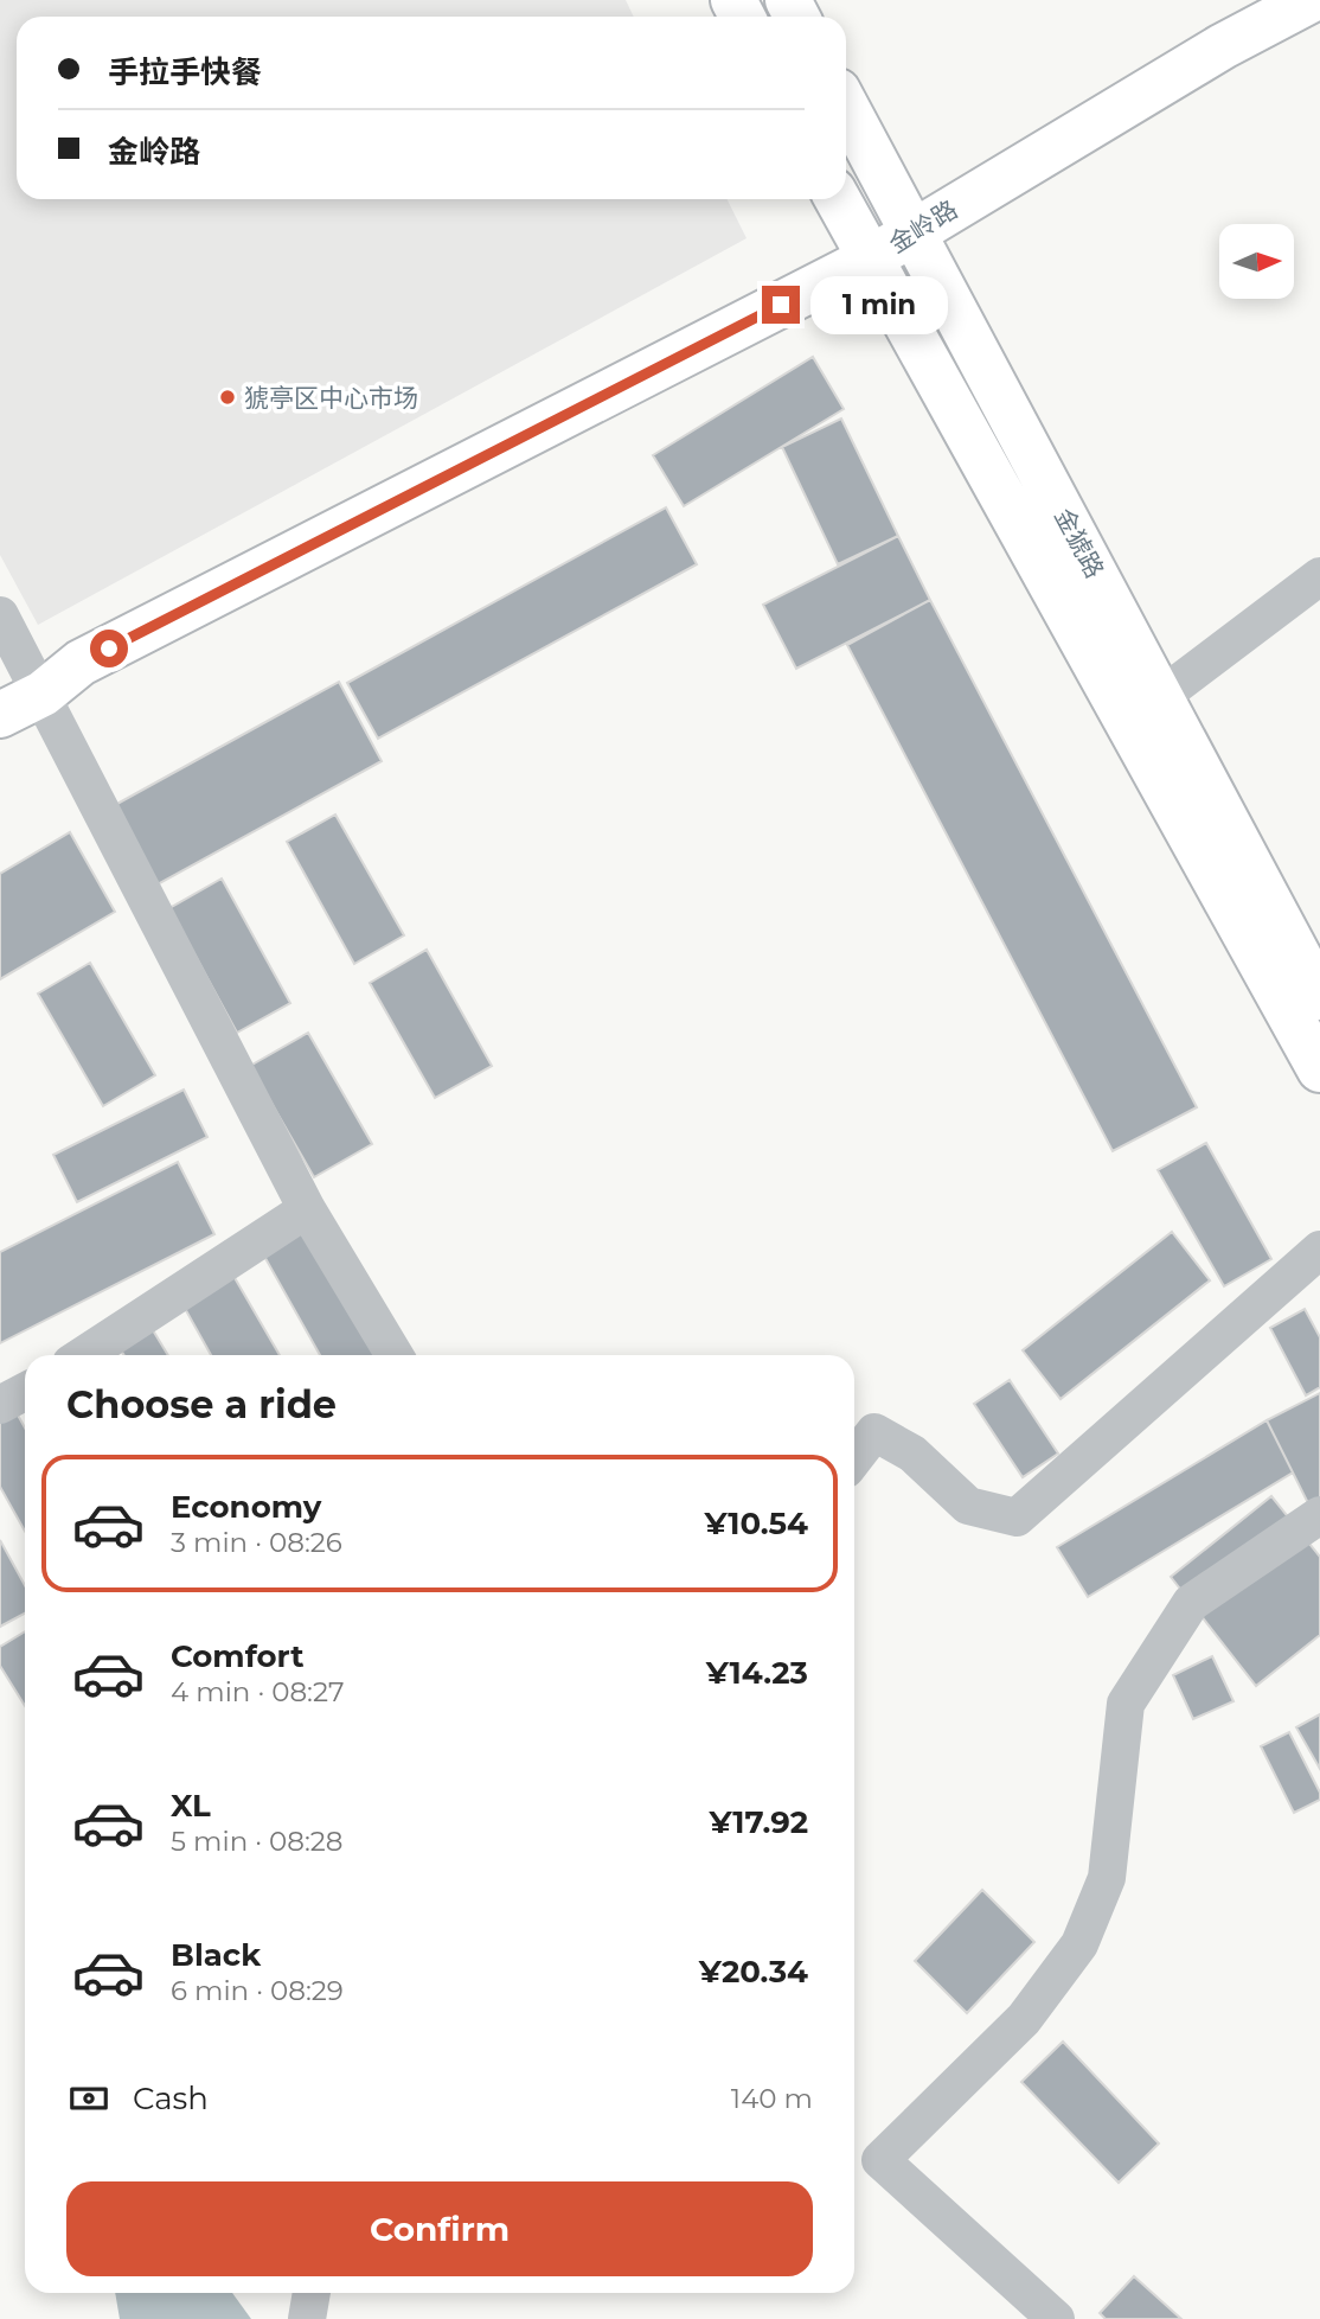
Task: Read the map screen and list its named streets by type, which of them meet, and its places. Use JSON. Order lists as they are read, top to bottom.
{
  "streets": {
    "main road": ["金岭路", "金猇路"]
  },
  "crossings": [
    ["金岭路", "金猇路"]
  ],
  "places": ["猇亭区中心市场"],
  "north": "right",
  "page": {
    "banner": ["手拉手快餐", "金岭路"],
    "bubble": "1 min",
    "heading": "Choose a ride",
    "list": [
      {
        "name": "Economy",
        "note": "3 min · 08:26",
        "value": "¥10.54"
      },
      {
        "name": "Comfort",
        "note": "4 min · 08:27",
        "value": "¥14.23"
      },
      {
        "name": "XL",
        "note": "5 min · 08:28",
        "value": "¥17.92"
      },
      {
        "name": "Black",
        "note": "6 min · 08:29",
        "value": "¥20.34"
      }
    ],
    "pay": ["Cash", "140 m"],
    "buttons": "Confirm"
  }
}
